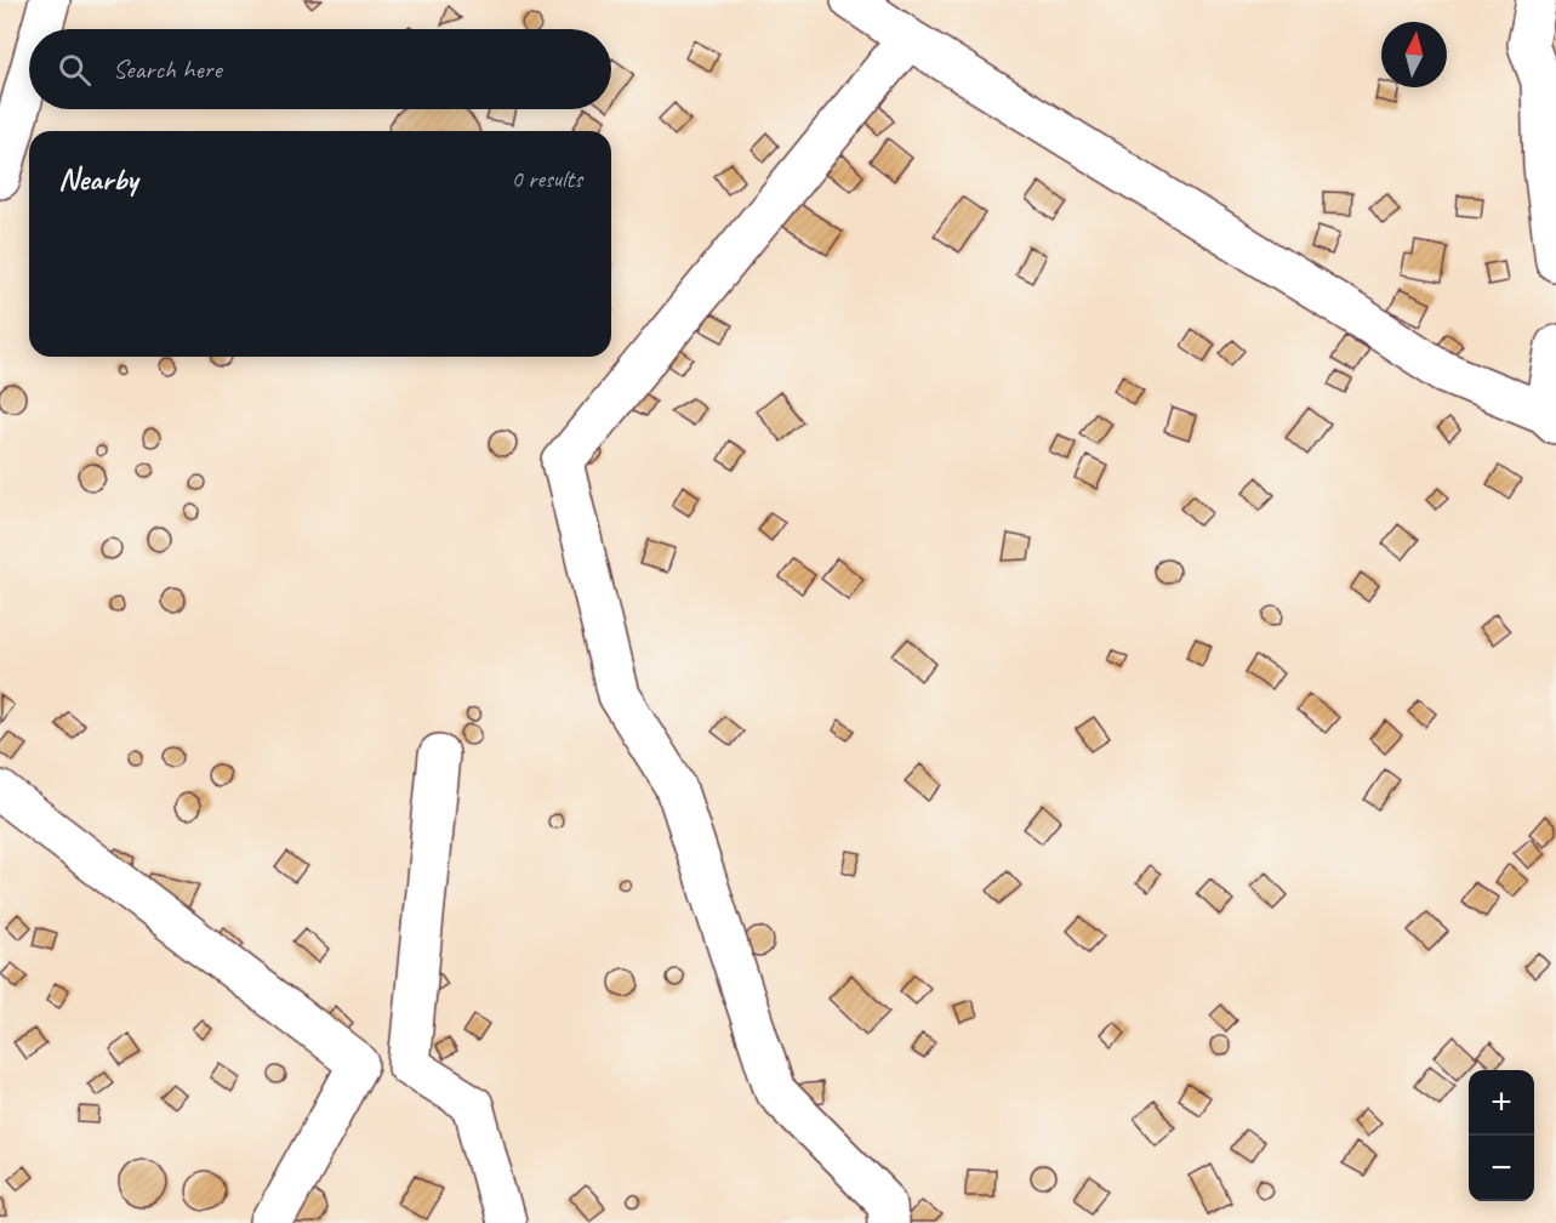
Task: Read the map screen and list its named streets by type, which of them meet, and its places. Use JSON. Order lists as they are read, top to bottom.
{
  "north": "top",
  "page": {
    "search": "Search here",
    "heading": ["Nearby", "0 results"],
    "map_buttons": ["+", "−"]
  }
}
